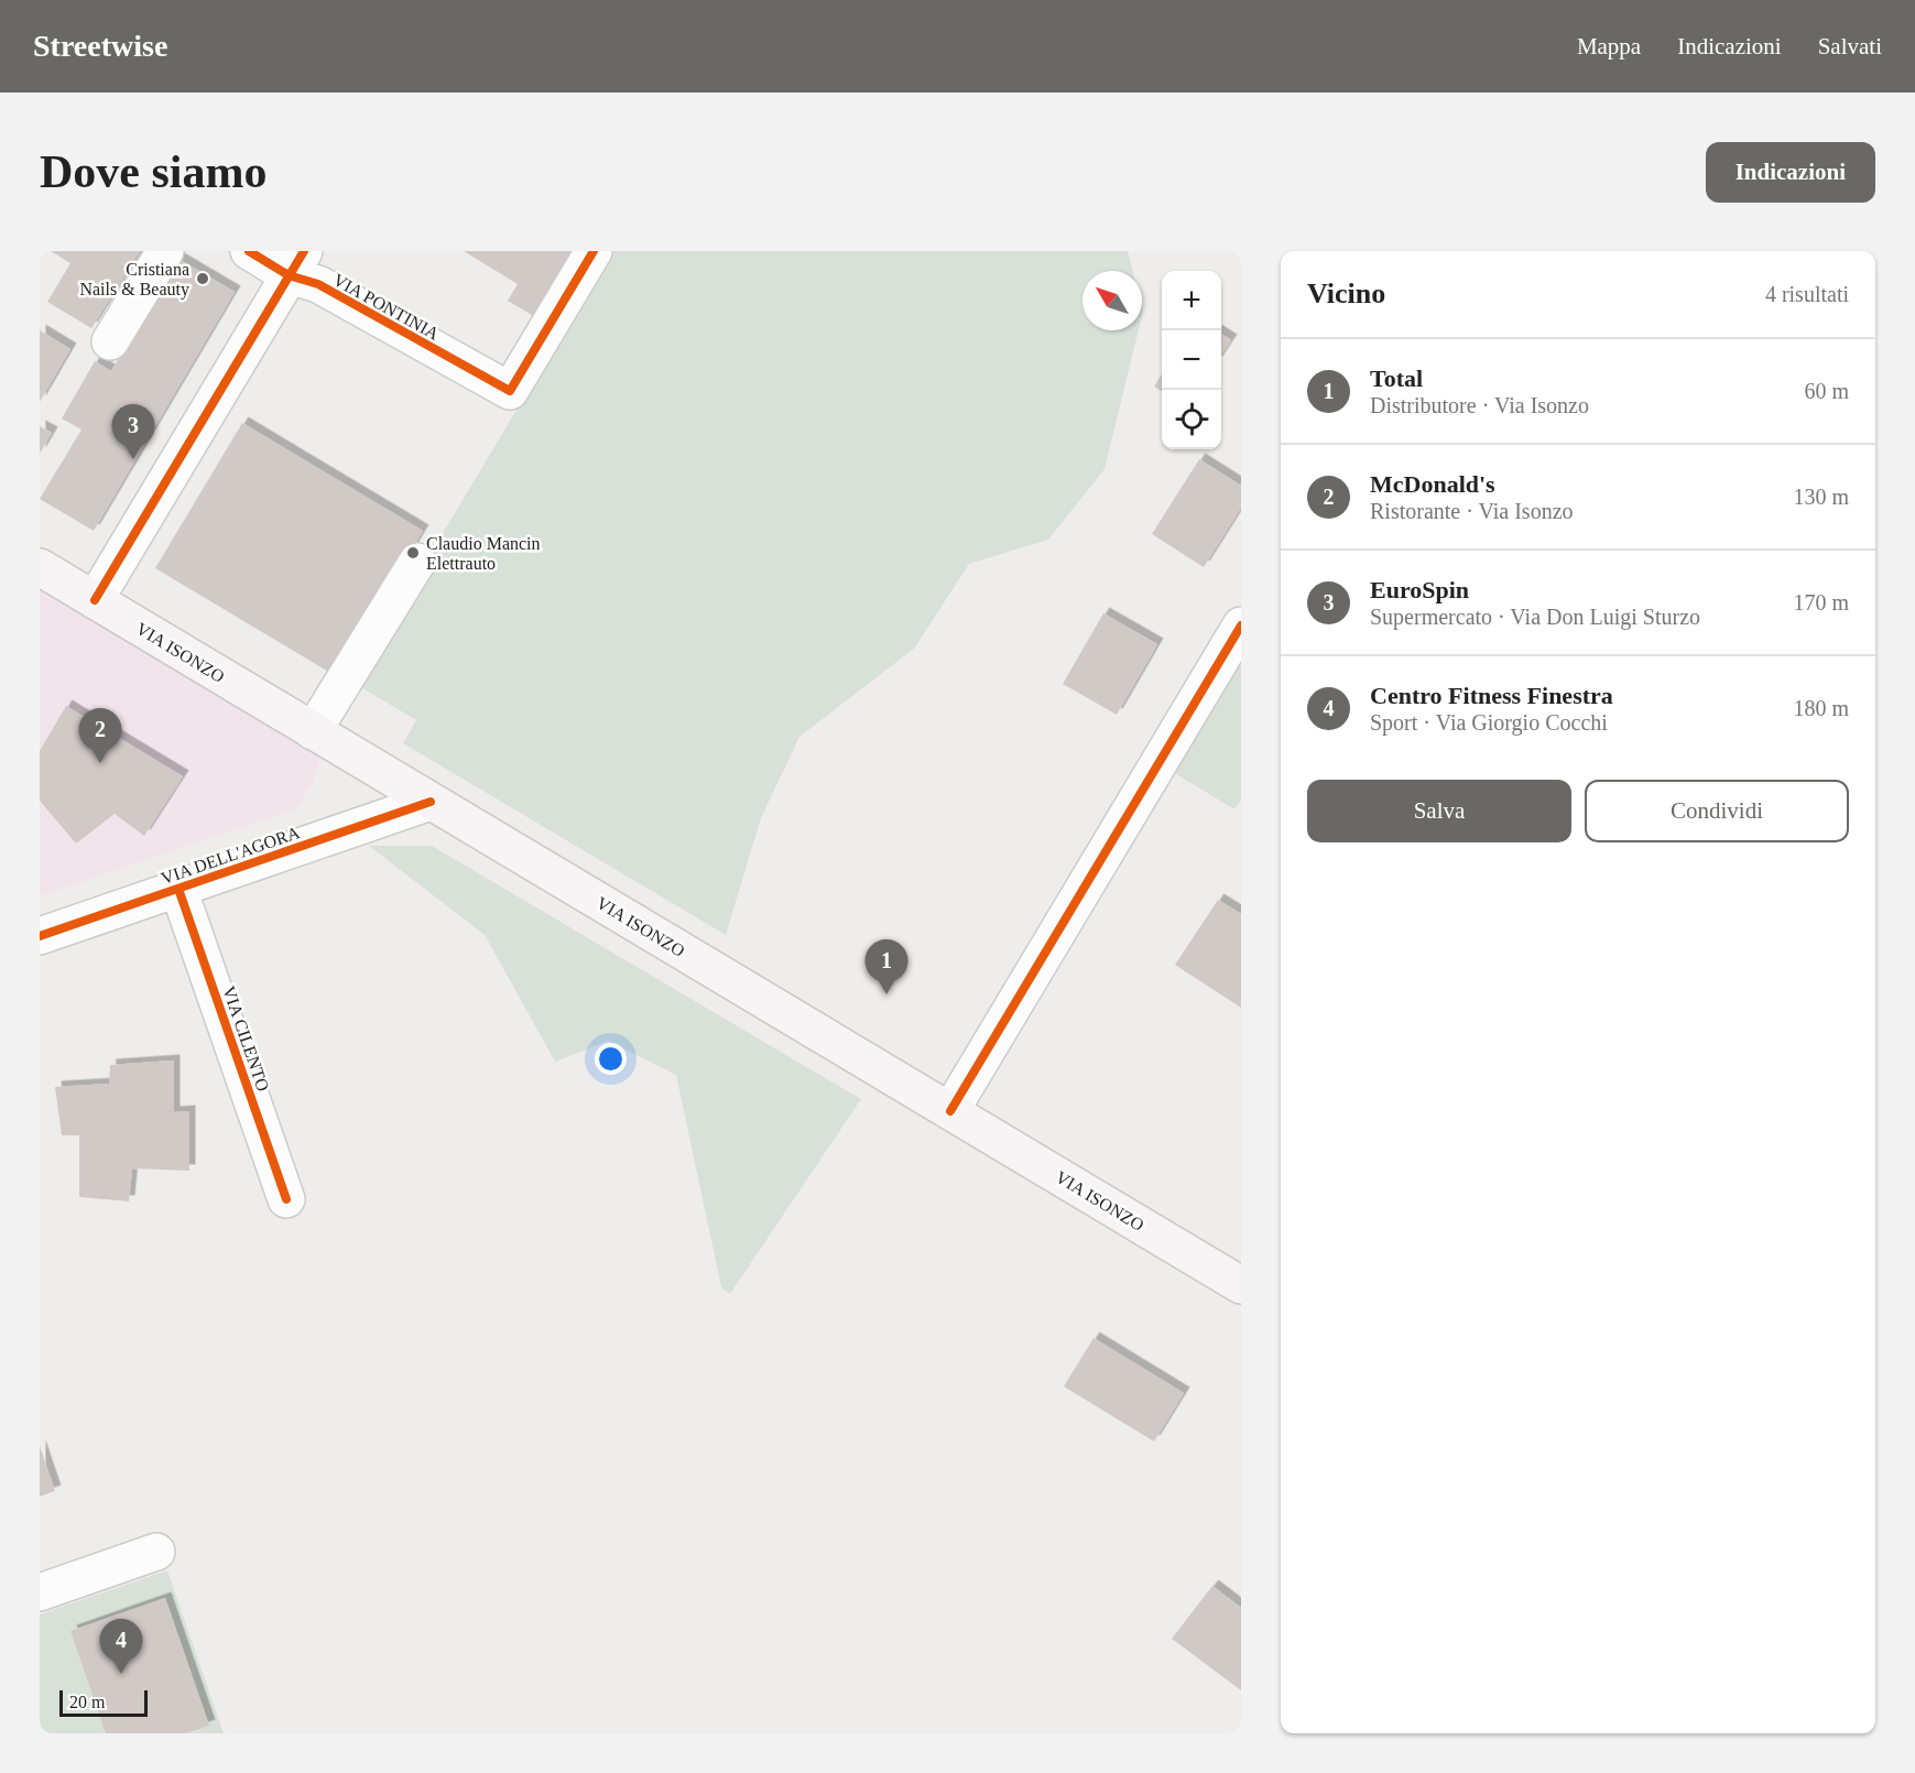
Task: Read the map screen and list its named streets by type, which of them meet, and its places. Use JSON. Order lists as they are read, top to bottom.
{
  "streets": {
    "main road": ["VIA ISONZO"],
    "street": ["VIA PONTINIA", "VIA DELL'AGORA", "VIA CILENTO"]
  },
  "crossings": [
    ["VIA ISONZO", "VIA DELL'AGORA"],
    ["VIA DELL'AGORA", "VIA CILENTO"]
  ],
  "places": ["Cristiana Nails & Beauty", "Claudio Mancin Elettrauto"],
  "scale_bar": "20 m",
  "north": "top left",
  "page": {
    "header": "Streetwise",
    "nav": ["Mappa", "Indicazioni", "Salvati"],
    "buttons": [
      "Indicazioni",
      ["Salva", "Condividi"]
    ],
    "title": "Dove siamo",
    "heading": ["Vicino", "4 risultati"],
    "map_buttons": ["+", "−"],
    "list": [
      {
        "mark": "1",
        "name": "Total",
        "note": "Distributore · Via Isonzo",
        "value": "60 m"
      },
      {
        "mark": "2",
        "name": "McDonald's",
        "note": "Ristorante · Via Isonzo",
        "value": "130 m"
      },
      {
        "mark": "3",
        "name": "EuroSpin",
        "note": "Supermercato · Via Don Luigi Sturzo",
        "value": "170 m"
      },
      {
        "mark": "4",
        "name": "Centro Fitness Finestra",
        "note": "Sport · Via Giorgio Cocchi",
        "value": "180 m"
      }
    ],
    "pins": [
      "3",
      "2",
      "1",
      "4"
    ],
    "scale": "20 m"
  }
}
